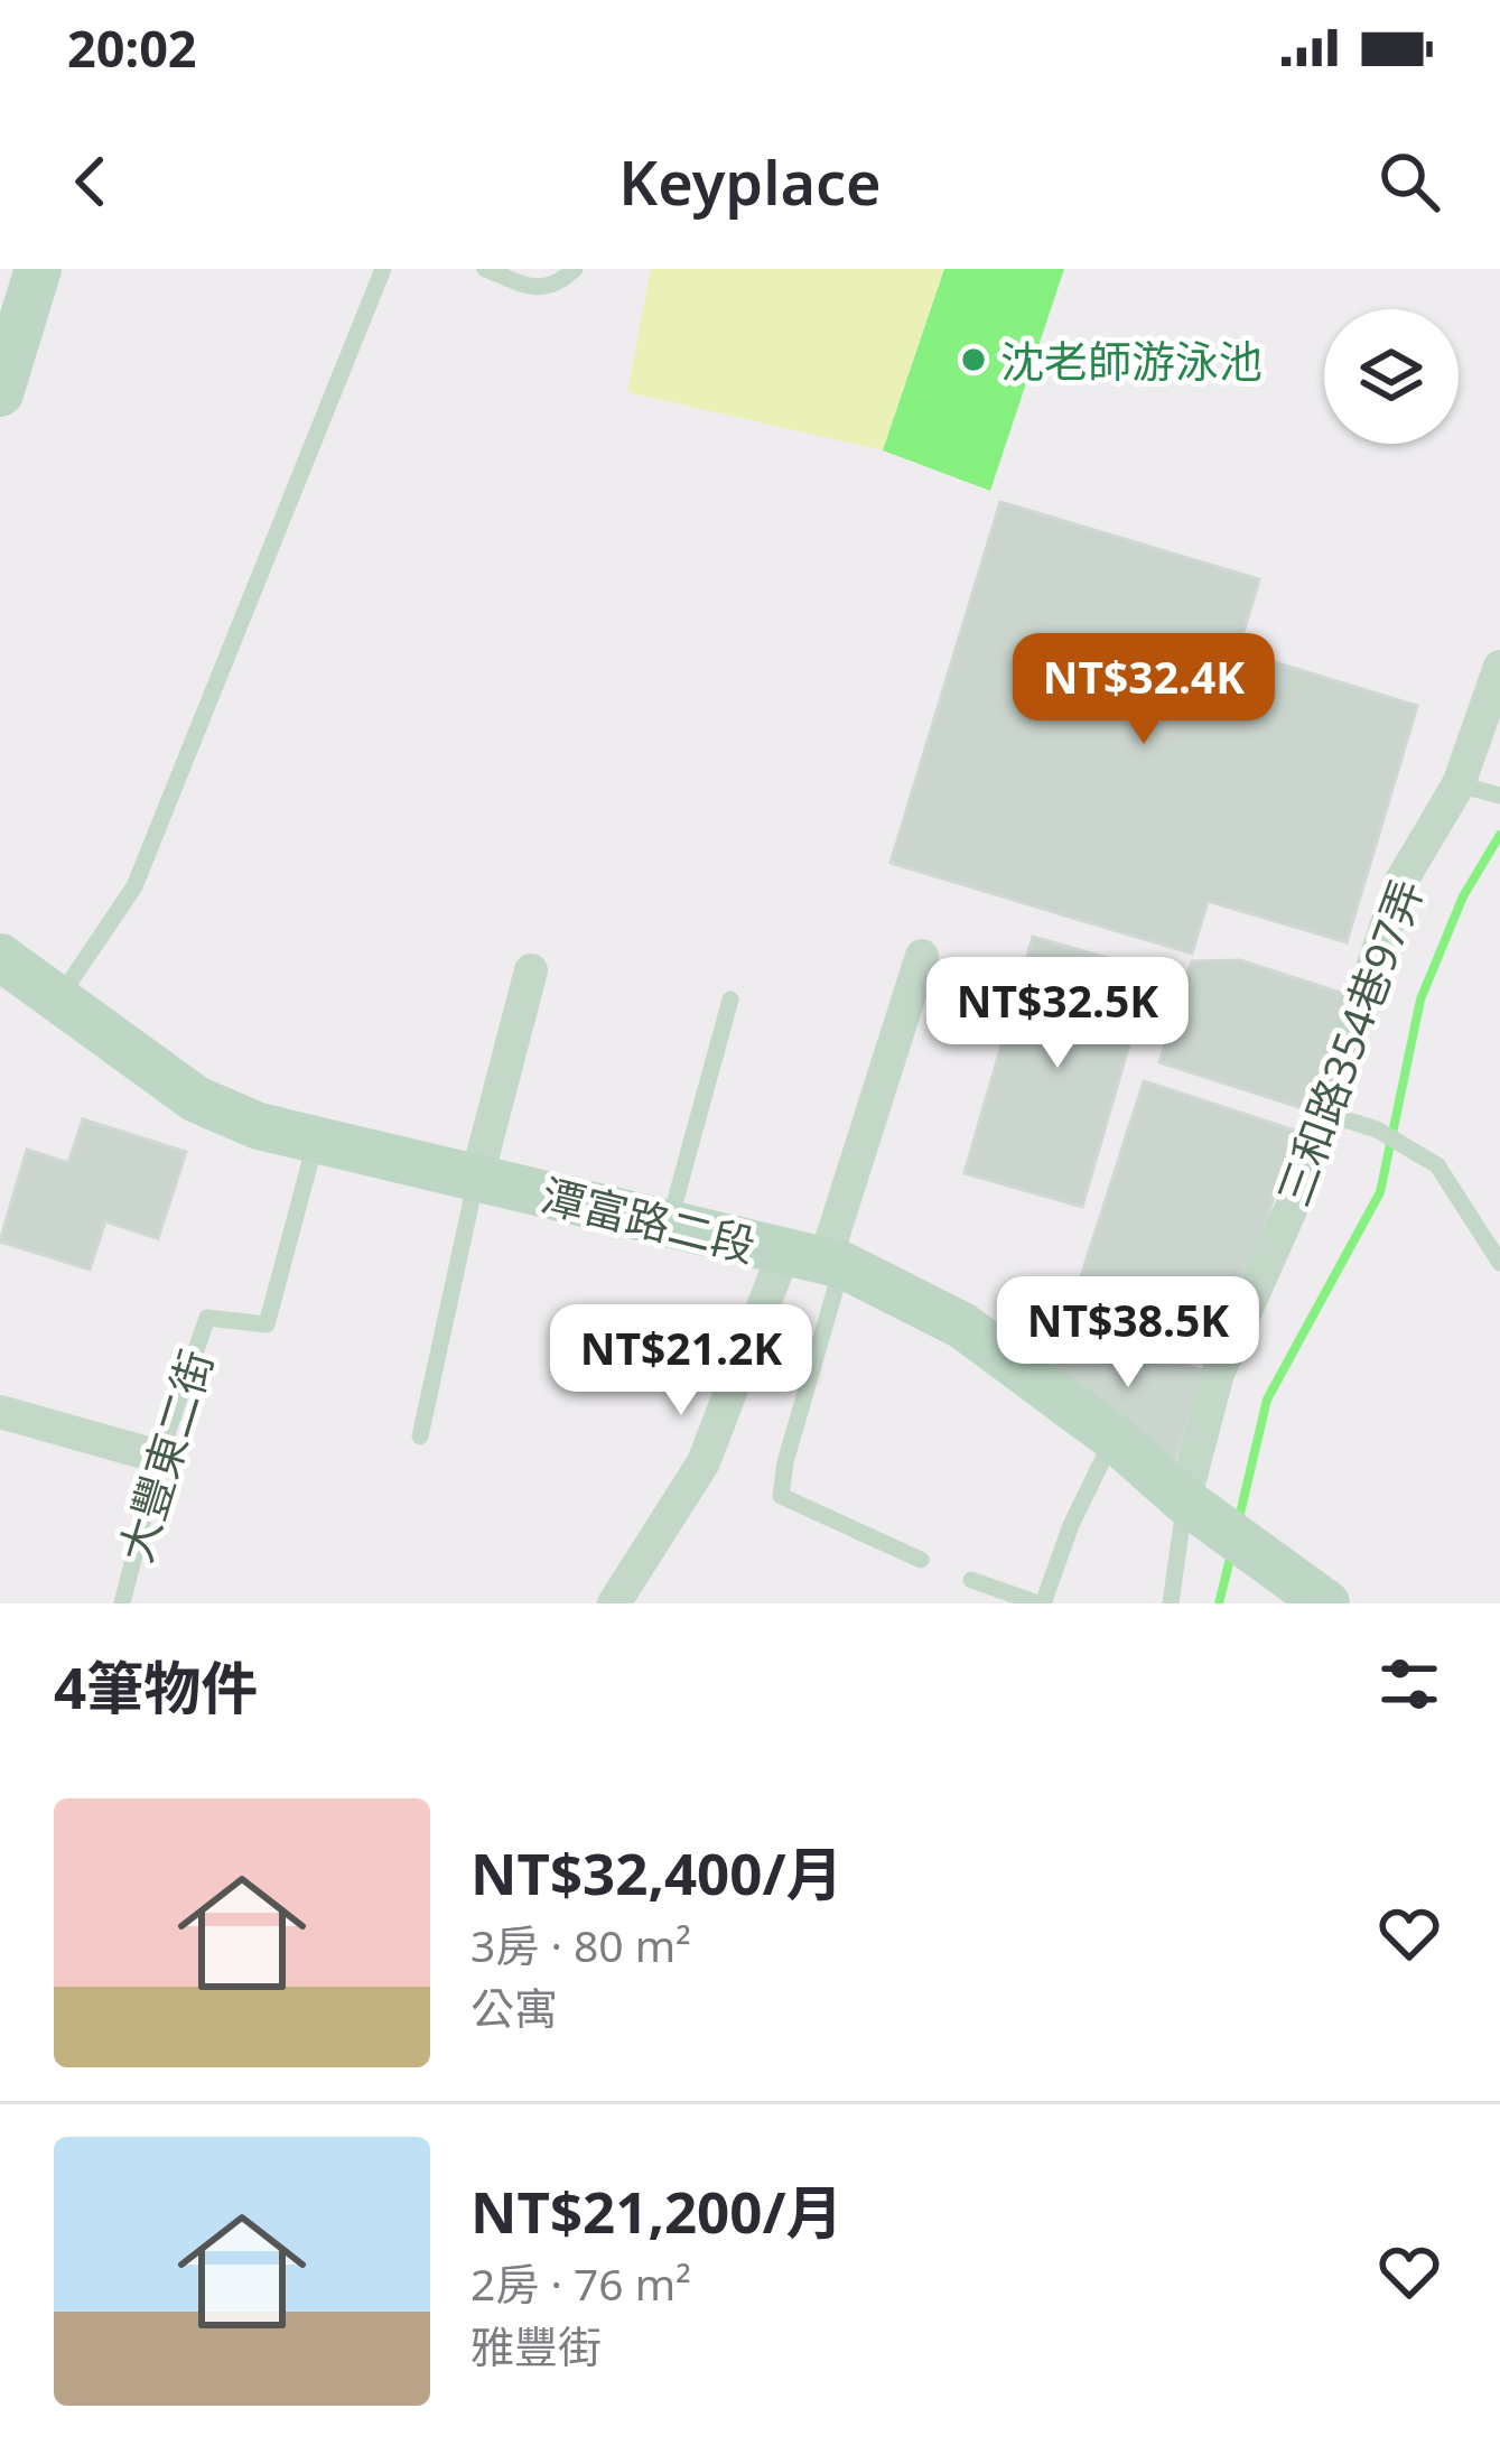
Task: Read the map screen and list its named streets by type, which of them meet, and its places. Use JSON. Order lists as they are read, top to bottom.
{
  "streets": {
    "street": ["三和路354巷97弄", "潭富路二段"],
    "lane": ["大豐東二街"]
  },
  "crossings": [
    ["三和路354巷97弄", "潭富路二段"],
    ["潭富路二段", "大豐東二街"]
  ],
  "places": ["沈老師游泳池"],
  "page": {
    "status": "20:02",
    "header": "Keyplace",
    "price": [
      "NT$32.4K",
      "NT$32.5K",
      "NT$38.5K",
      "NT$21.2K"
    ],
    "heading": "4筆物件",
    "list": [
      {
        "name": "NT$32,400/月",
        "note": "3房 · 80 m² · 公寓"
      },
      {
        "name": "NT$21,200/月",
        "note": "2房 · 76 m² · 雅豐街"
      }
    ]
  }
}
